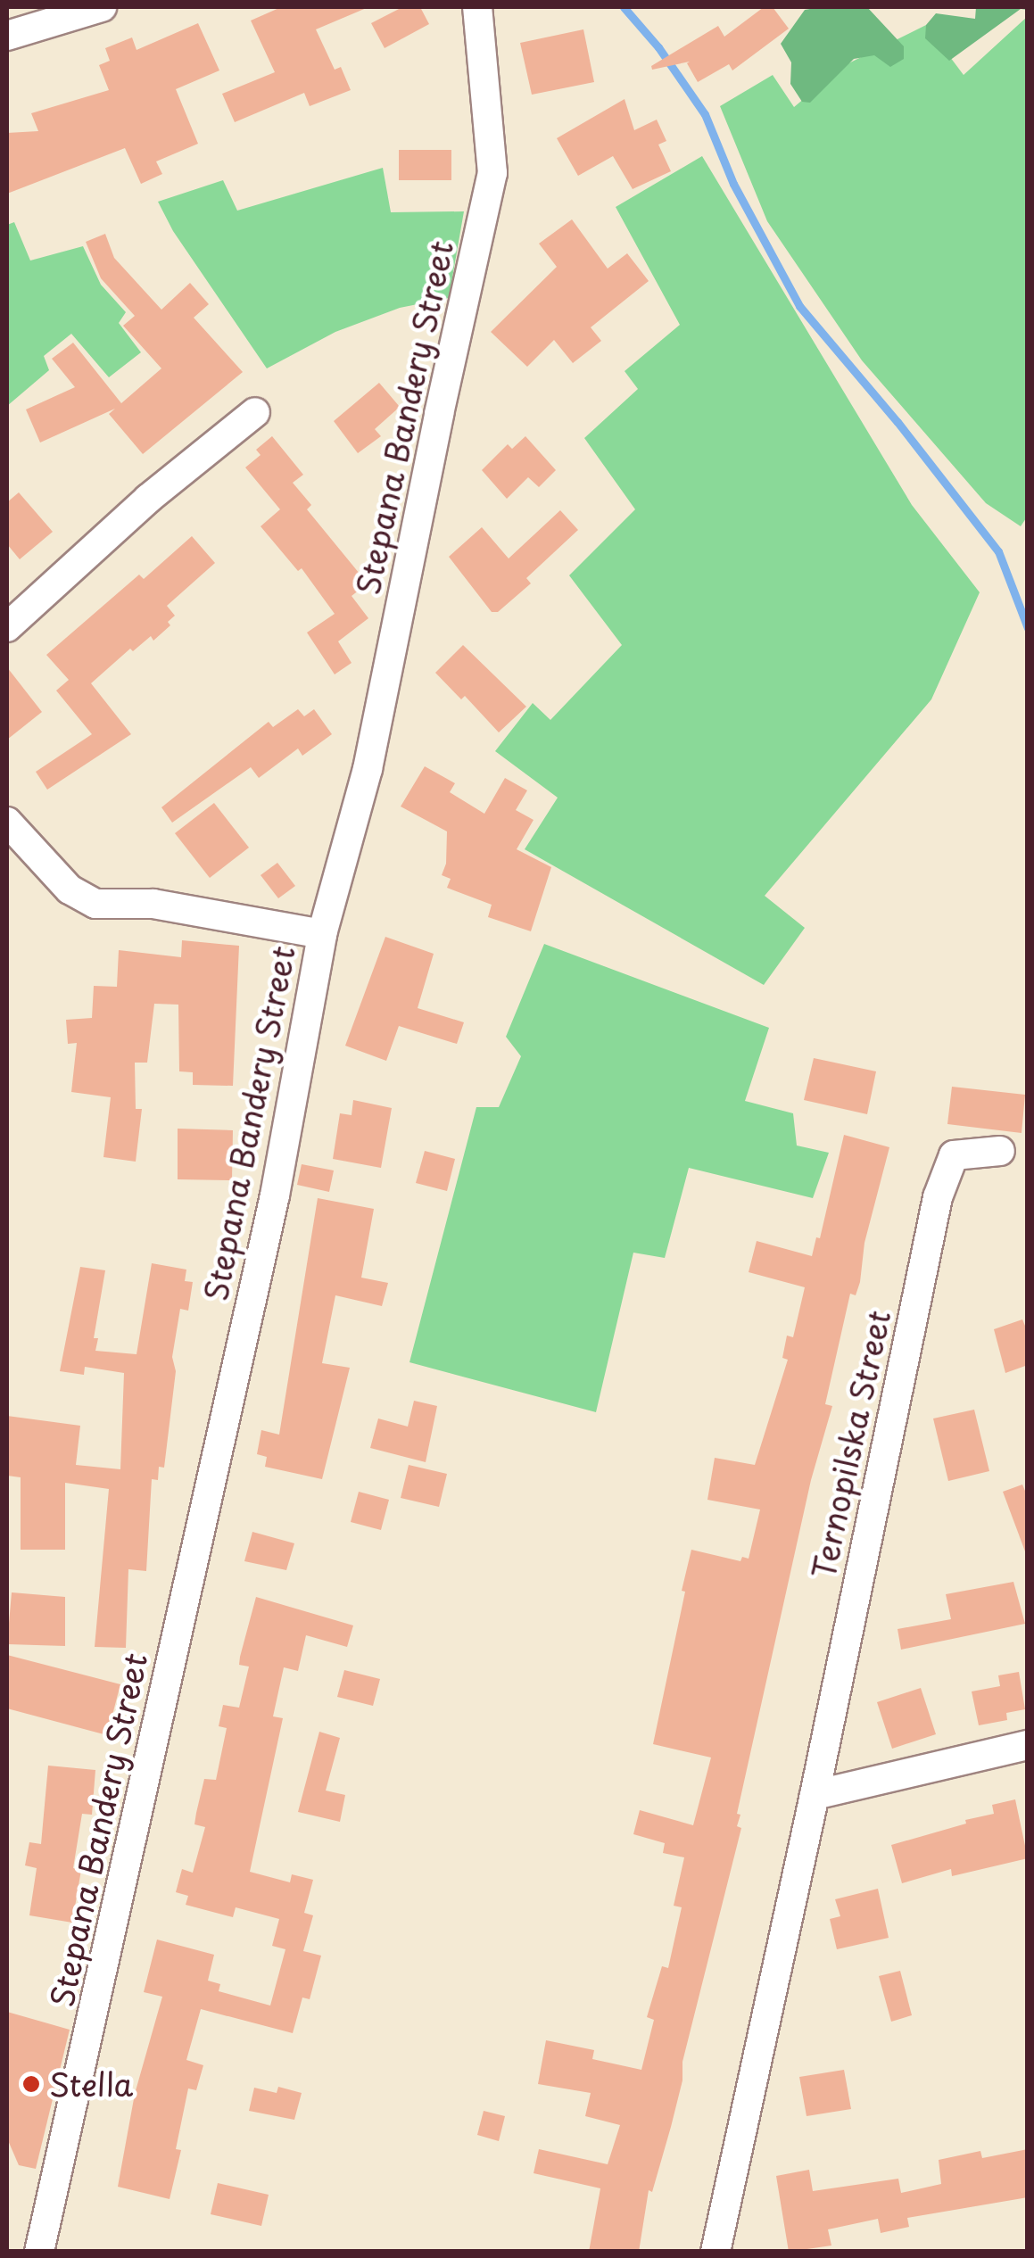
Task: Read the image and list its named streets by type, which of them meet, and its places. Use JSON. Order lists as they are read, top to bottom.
{
  "streets": {
    "street": ["Stepana Bandery Street", "Ternopilska Street"]
  },
  "places": ["Stella"]
}
